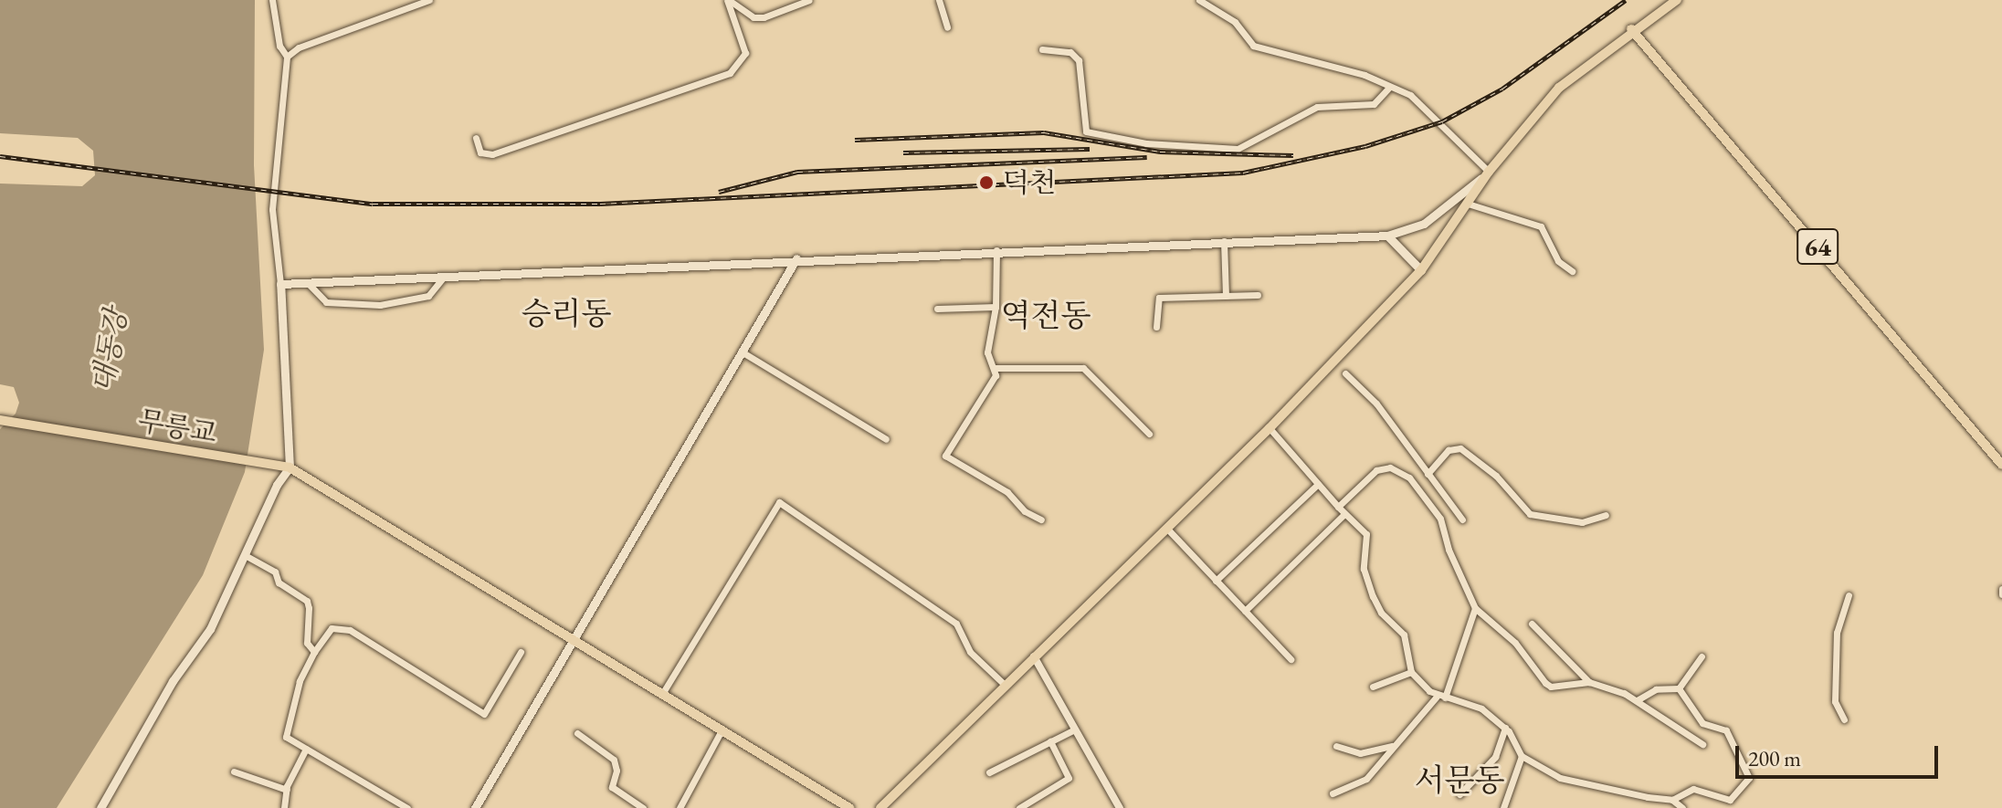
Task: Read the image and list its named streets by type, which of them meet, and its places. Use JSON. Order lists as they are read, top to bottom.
{
  "streets": {
    "main road": ["64", "무릉교"]
  },
  "districts": ["승리동", "역전동", "서문동"],
  "water": ["대동강"],
  "places": ["덕천"],
  "scale_bar": "200 m"
}
